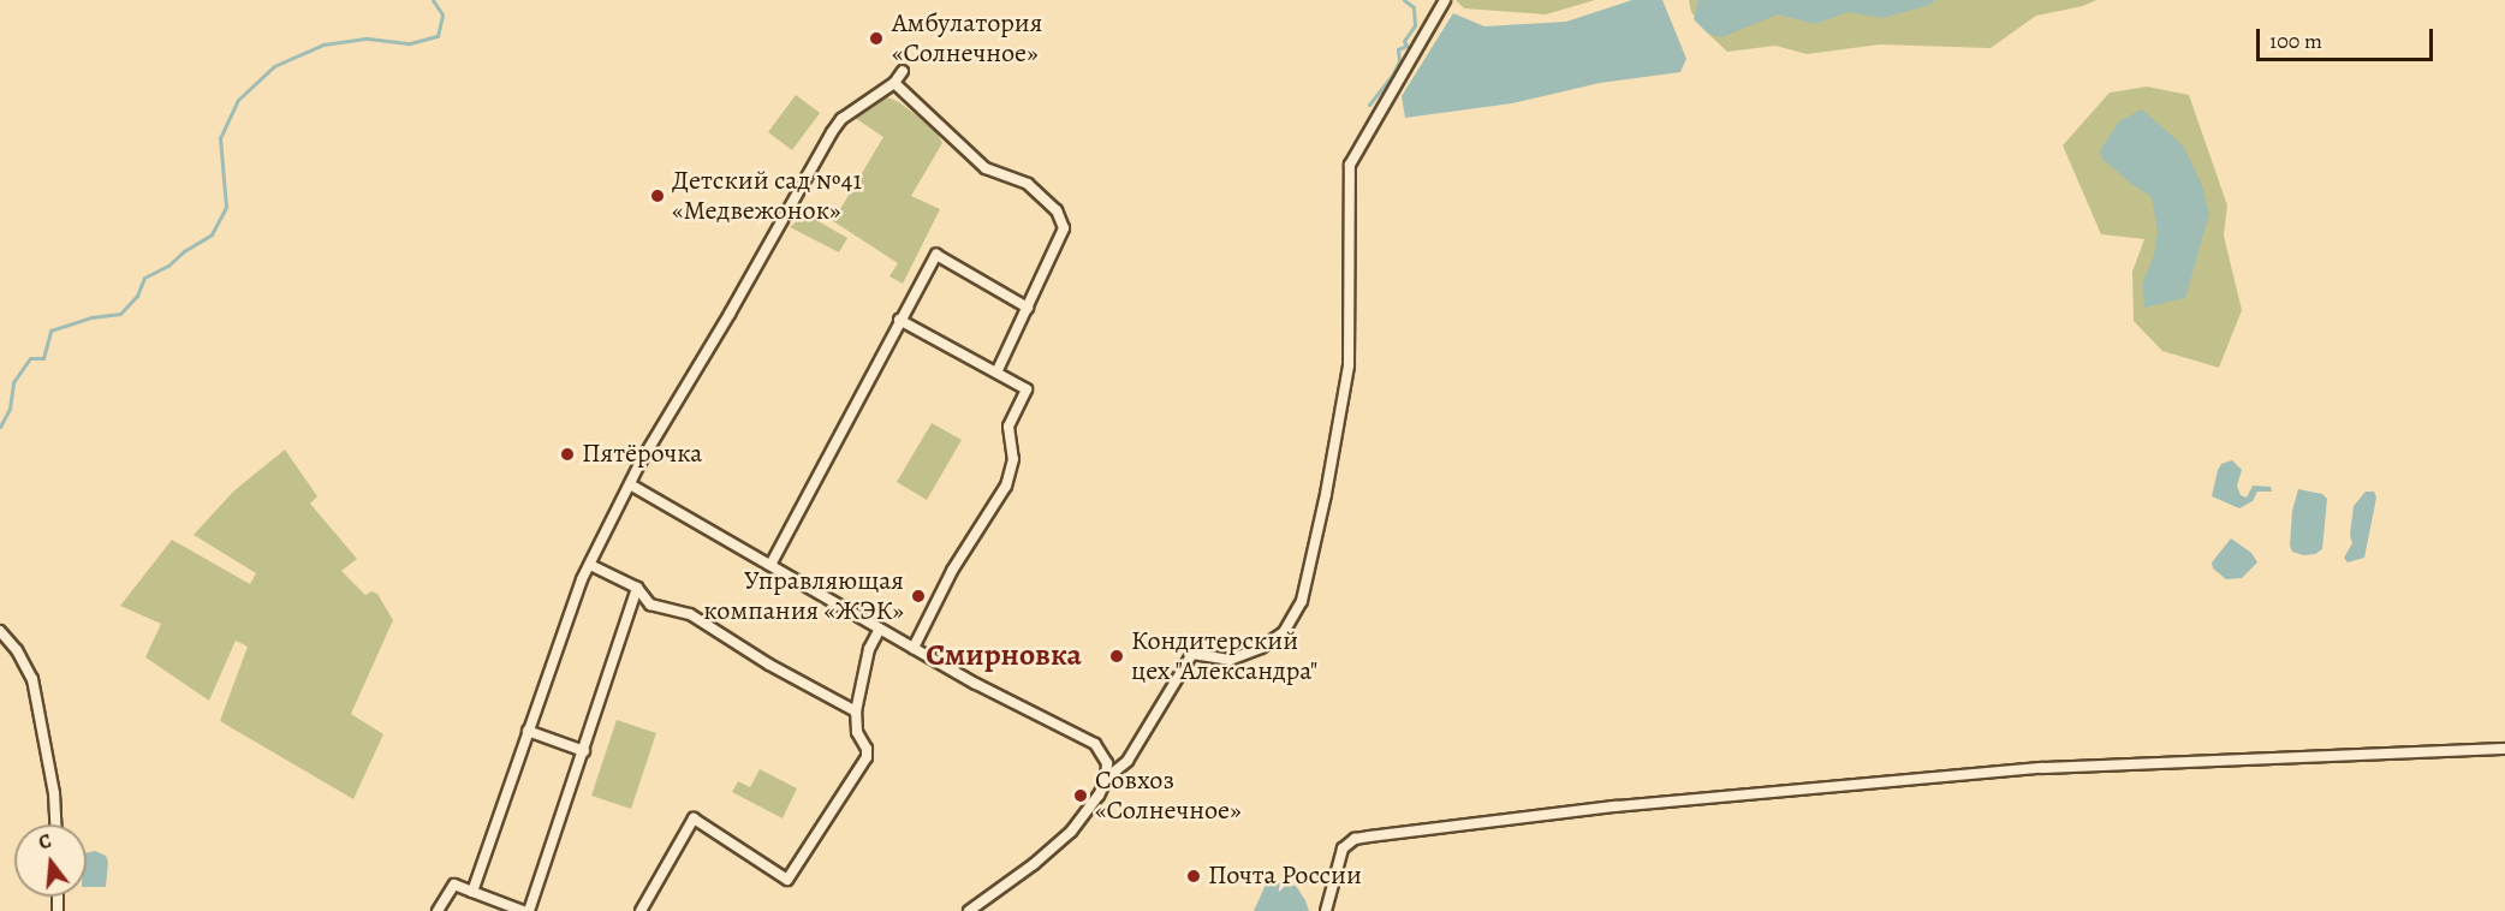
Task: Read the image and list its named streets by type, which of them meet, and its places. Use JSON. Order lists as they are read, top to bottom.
{
  "districts": ["Смирновка"],
  "places": [
    "Амбулатория «Солнечное»",
    "Детский сад №41 «Медвежонок»",
    "Пятёрочка",
    "Управляющая компания «ЖЭК»",
    "Кондитерский цех \"Александра\"",
    "Совхоз «Солнечное»",
    "Почта России"
  ],
  "scale_bar": "100 m",
  "north": "top"
}
